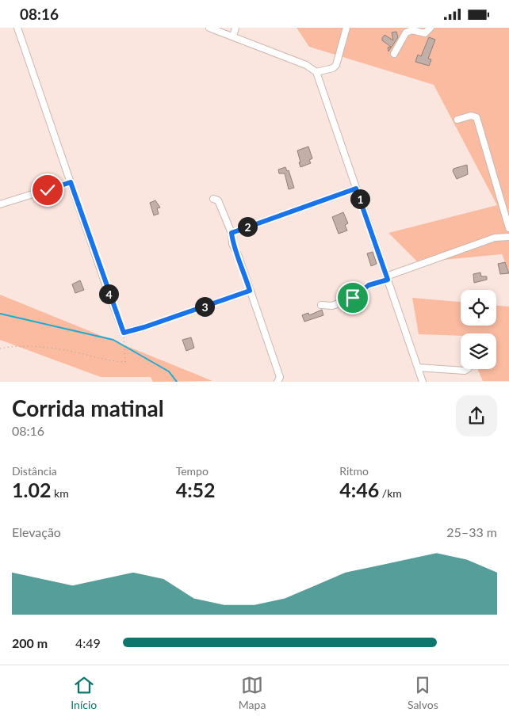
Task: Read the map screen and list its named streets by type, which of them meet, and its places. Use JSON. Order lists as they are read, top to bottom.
{
  "page": {
    "status": "08:16",
    "pins": [
      "1",
      "2",
      "4",
      "3"
    ],
    "heading": ["Corrida matinal", "08:16"],
    "stats": [
      ["Distância", "1.02 km"],
      ["Tempo", "4:52"],
      ["Ritmo", "4:46 /km"]
    ],
    "chart": ["Elevação", "25–33 m"],
    "list": [
      {
        "name": "200 m",
        "note": "4:49"
      }
    ],
    "tabs": ["Início", "Mapa", "Salvos"]
  }
}
